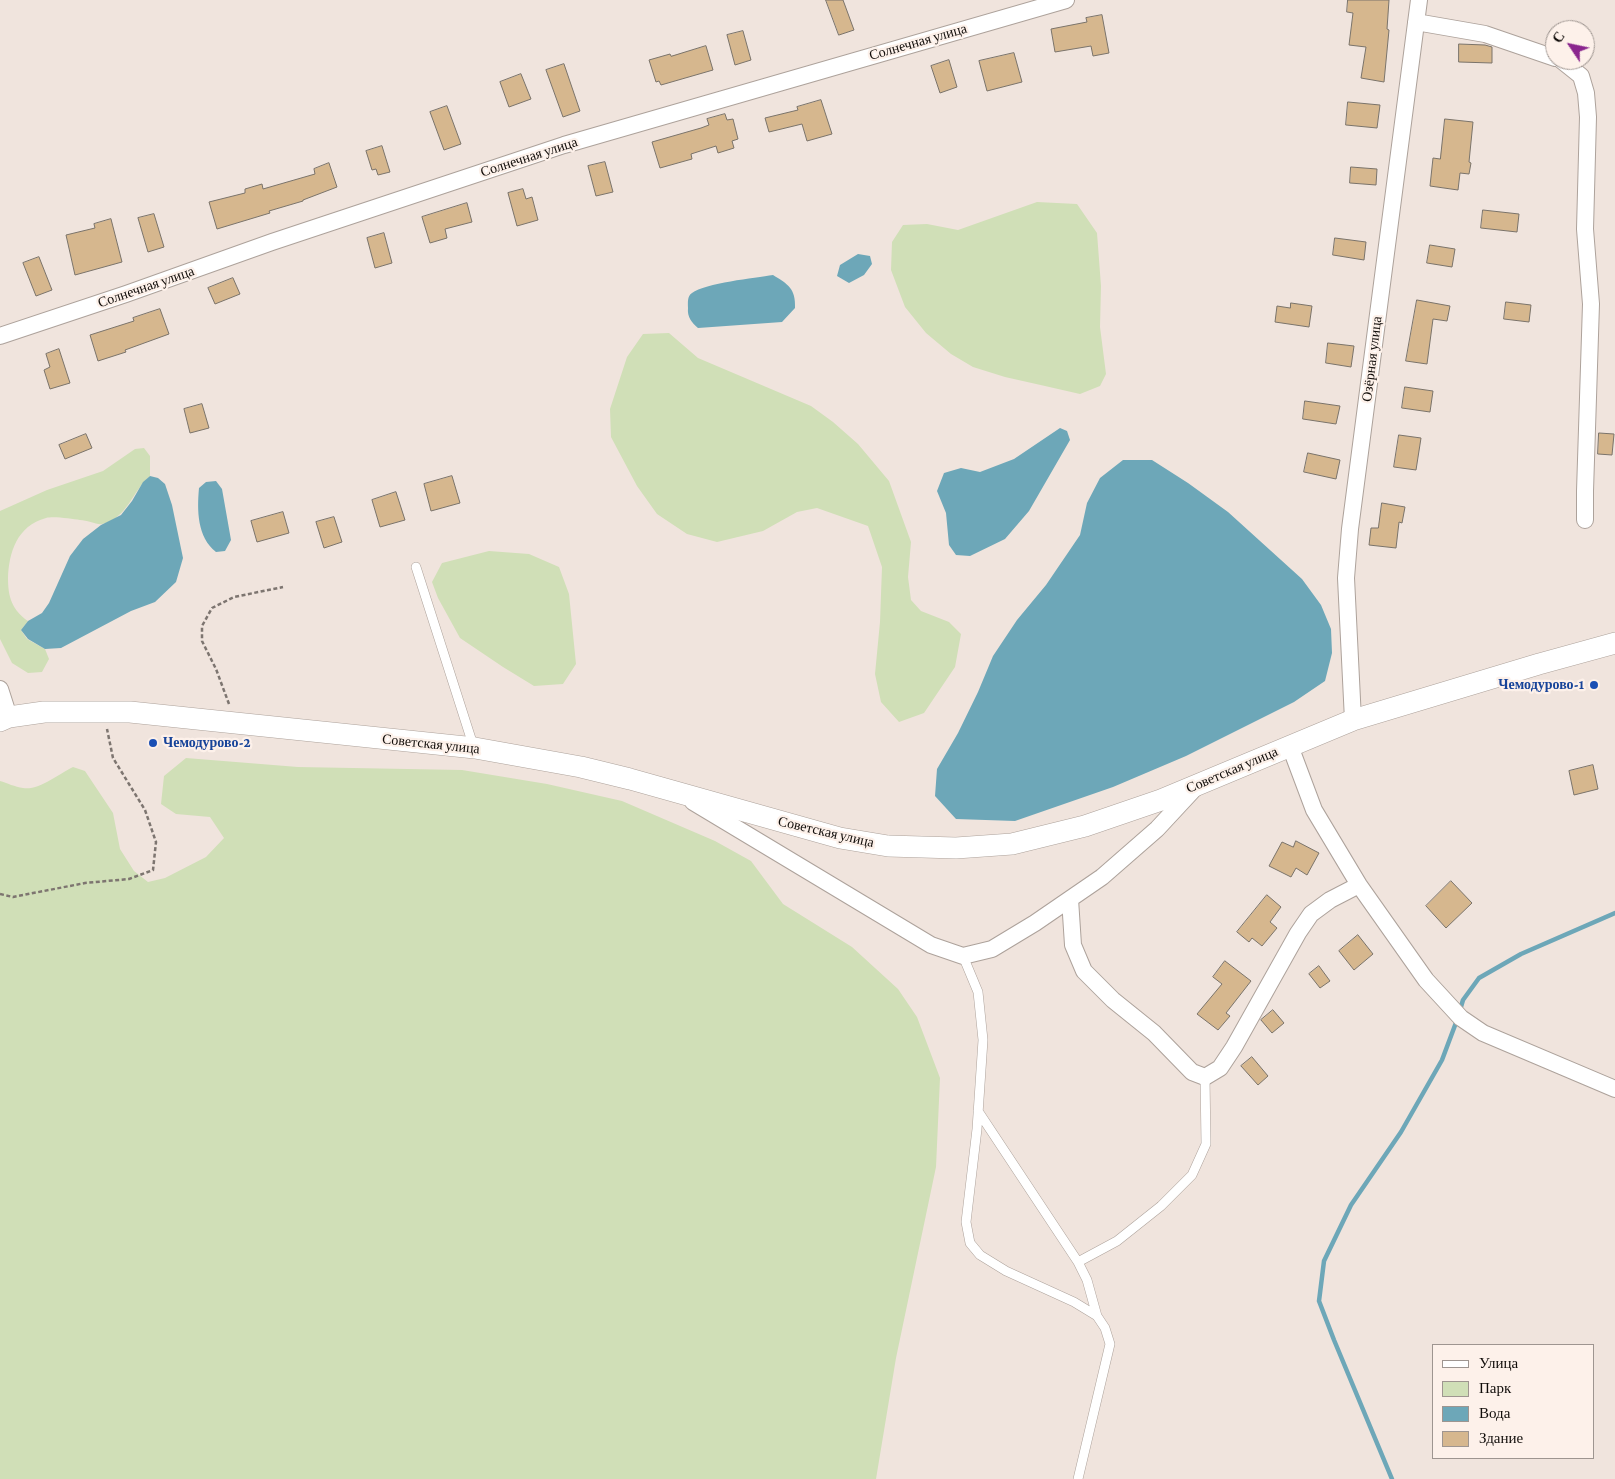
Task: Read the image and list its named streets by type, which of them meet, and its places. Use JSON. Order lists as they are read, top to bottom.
{
  "streets": {
    "street": ["Солнечная улица", "Озёрная улица", "Советская улица"]
  },
  "crossings": [
    ["Озёрная улица", "Советская улица"]
  ],
  "places": ["Чемодурово-1", "Чемодурово-2"],
  "legend": [
    "Улица",
    "Парк",
    "Вода",
    "Здание"
  ],
  "north": "top left"
}
